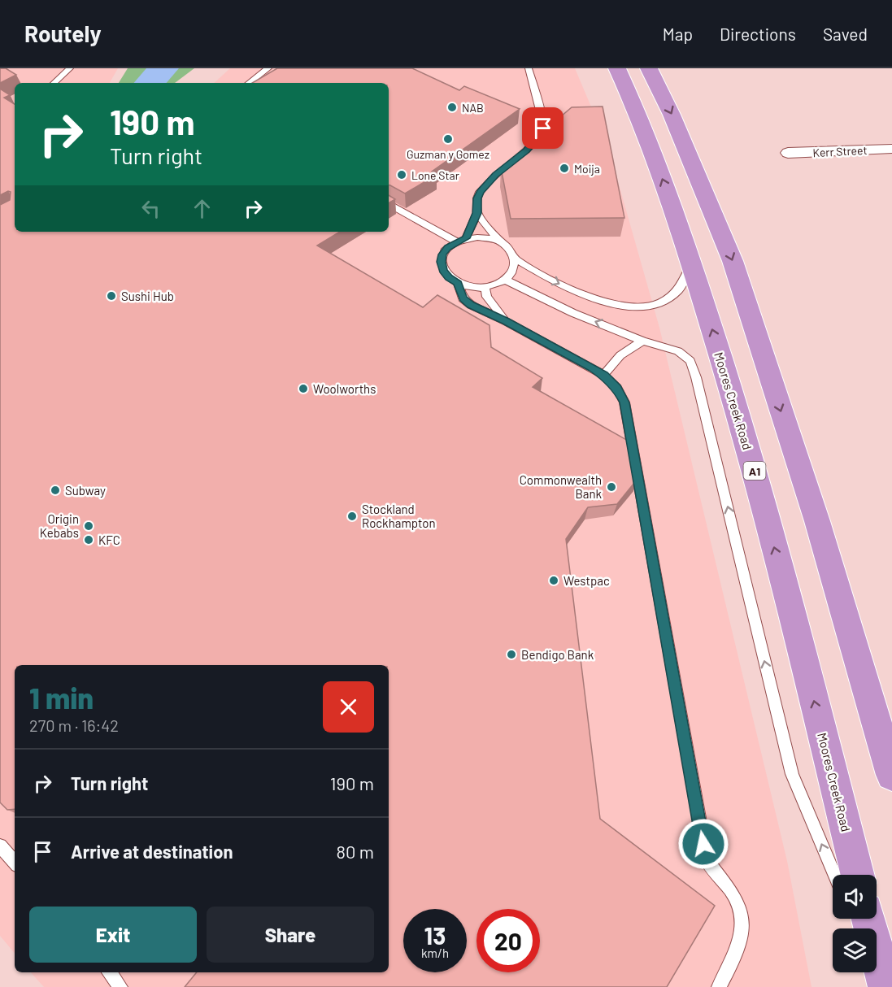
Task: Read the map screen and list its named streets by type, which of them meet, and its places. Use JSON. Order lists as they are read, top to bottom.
{
  "streets": {
    "highway": ["Moores Creek Road", "A1"],
    "street": ["Kerr Street"]
  },
  "places": [
    "NAB",
    "Guzman y Gomez",
    "Moija",
    "Lone Star",
    "Sushi Hub",
    "Woolworths",
    "Commonwealth Bank",
    "Subway",
    "Stockland Rockhampton",
    "Origin Kebabs",
    "KFC",
    "Westpac",
    "Bendigo Bank"
  ],
  "page": {
    "header": "Routely",
    "nav": ["Map", "Directions", "Saved"],
    "turn": ["190 m", "Turn right"],
    "heading": ["1 min", "270 m · 16:42"],
    "list": [
      {
        "name": "Turn right",
        "value": "190 m"
      },
      {
        "name": "Arrive at destination",
        "value": "80 m"
      }
    ],
    "buttons": ["Exit", "Share"],
    "speed": "13 km/h",
    "limit": "20"
  }
}
